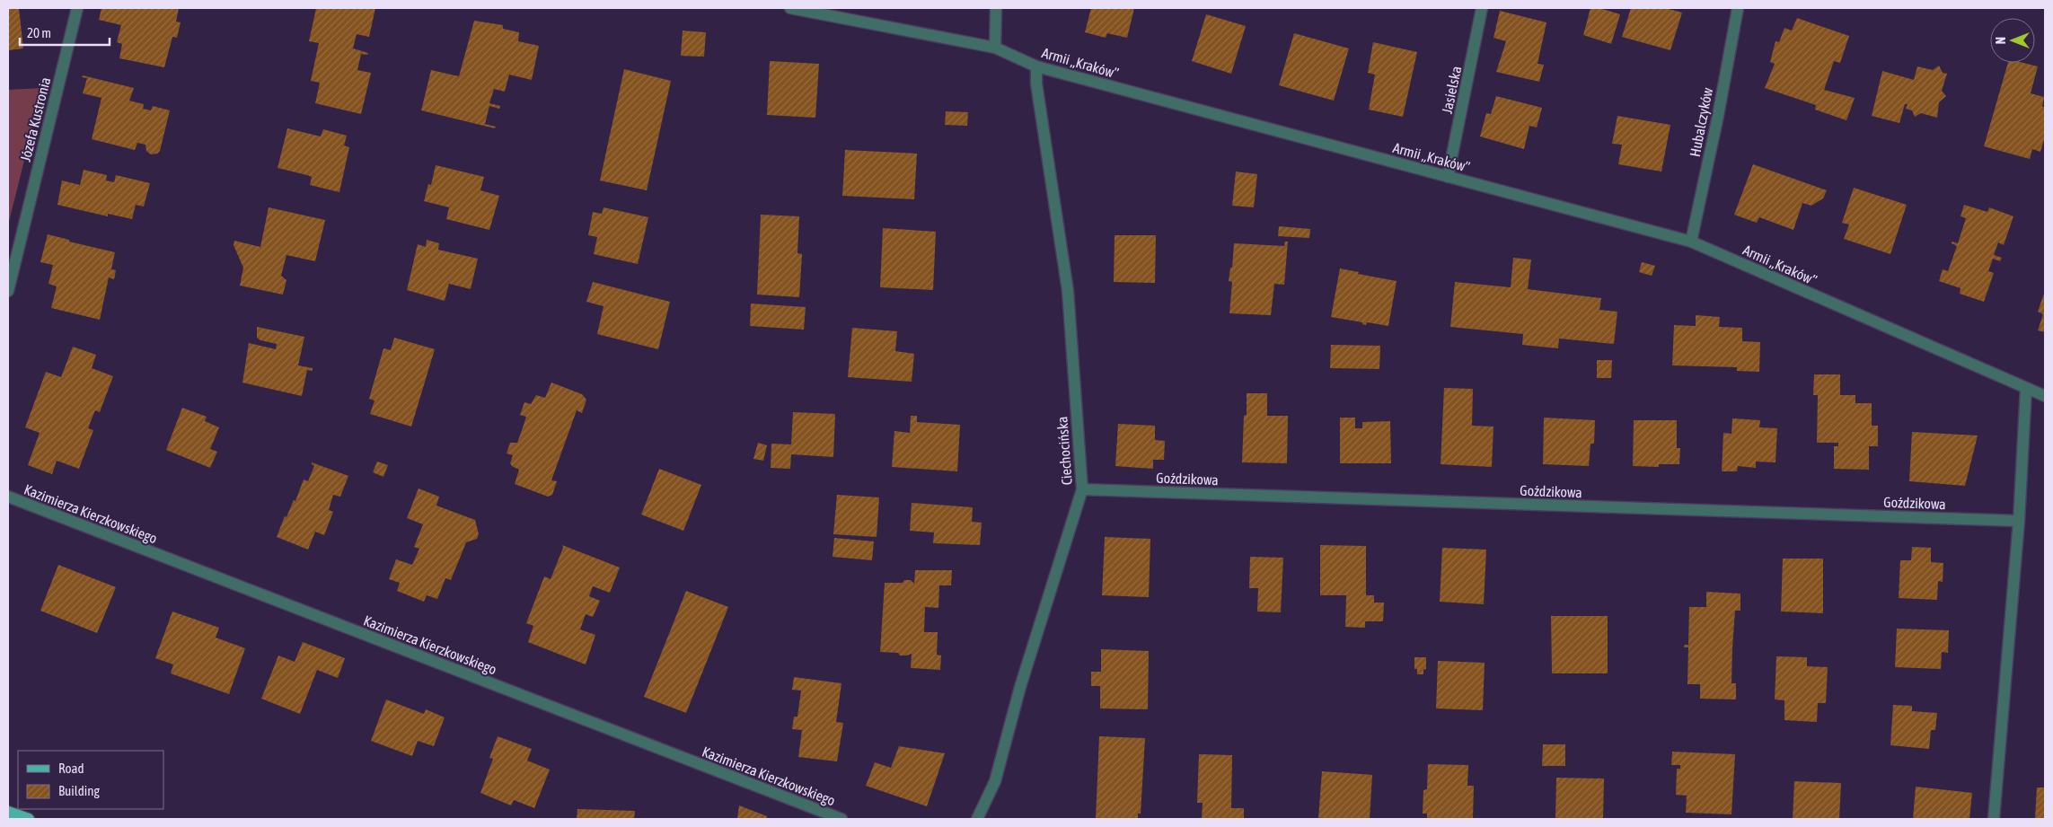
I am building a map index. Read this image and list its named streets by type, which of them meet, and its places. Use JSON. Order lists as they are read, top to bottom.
{
  "streets": {
    "street": [
      "Armii „Kraków”",
      "Jasielska",
      "Józefa Kustronia",
      "Hubalczyków",
      "Ciechocińska",
      "Goździkowa",
      "Kazimierza Kierzkowskiego"
    ]
  },
  "crossings": [
    ["Armii „Kraków”", "Jasielska"],
    ["Armii „Kraków”", "Hubalczyków"],
    ["Armii „Kraków”", "Ciechocińska"],
    ["Ciechocińska", "Goździkowa"]
  ],
  "legend": ["Road", "Building"],
  "scale_bar": "20 m",
  "north": "left"
}
